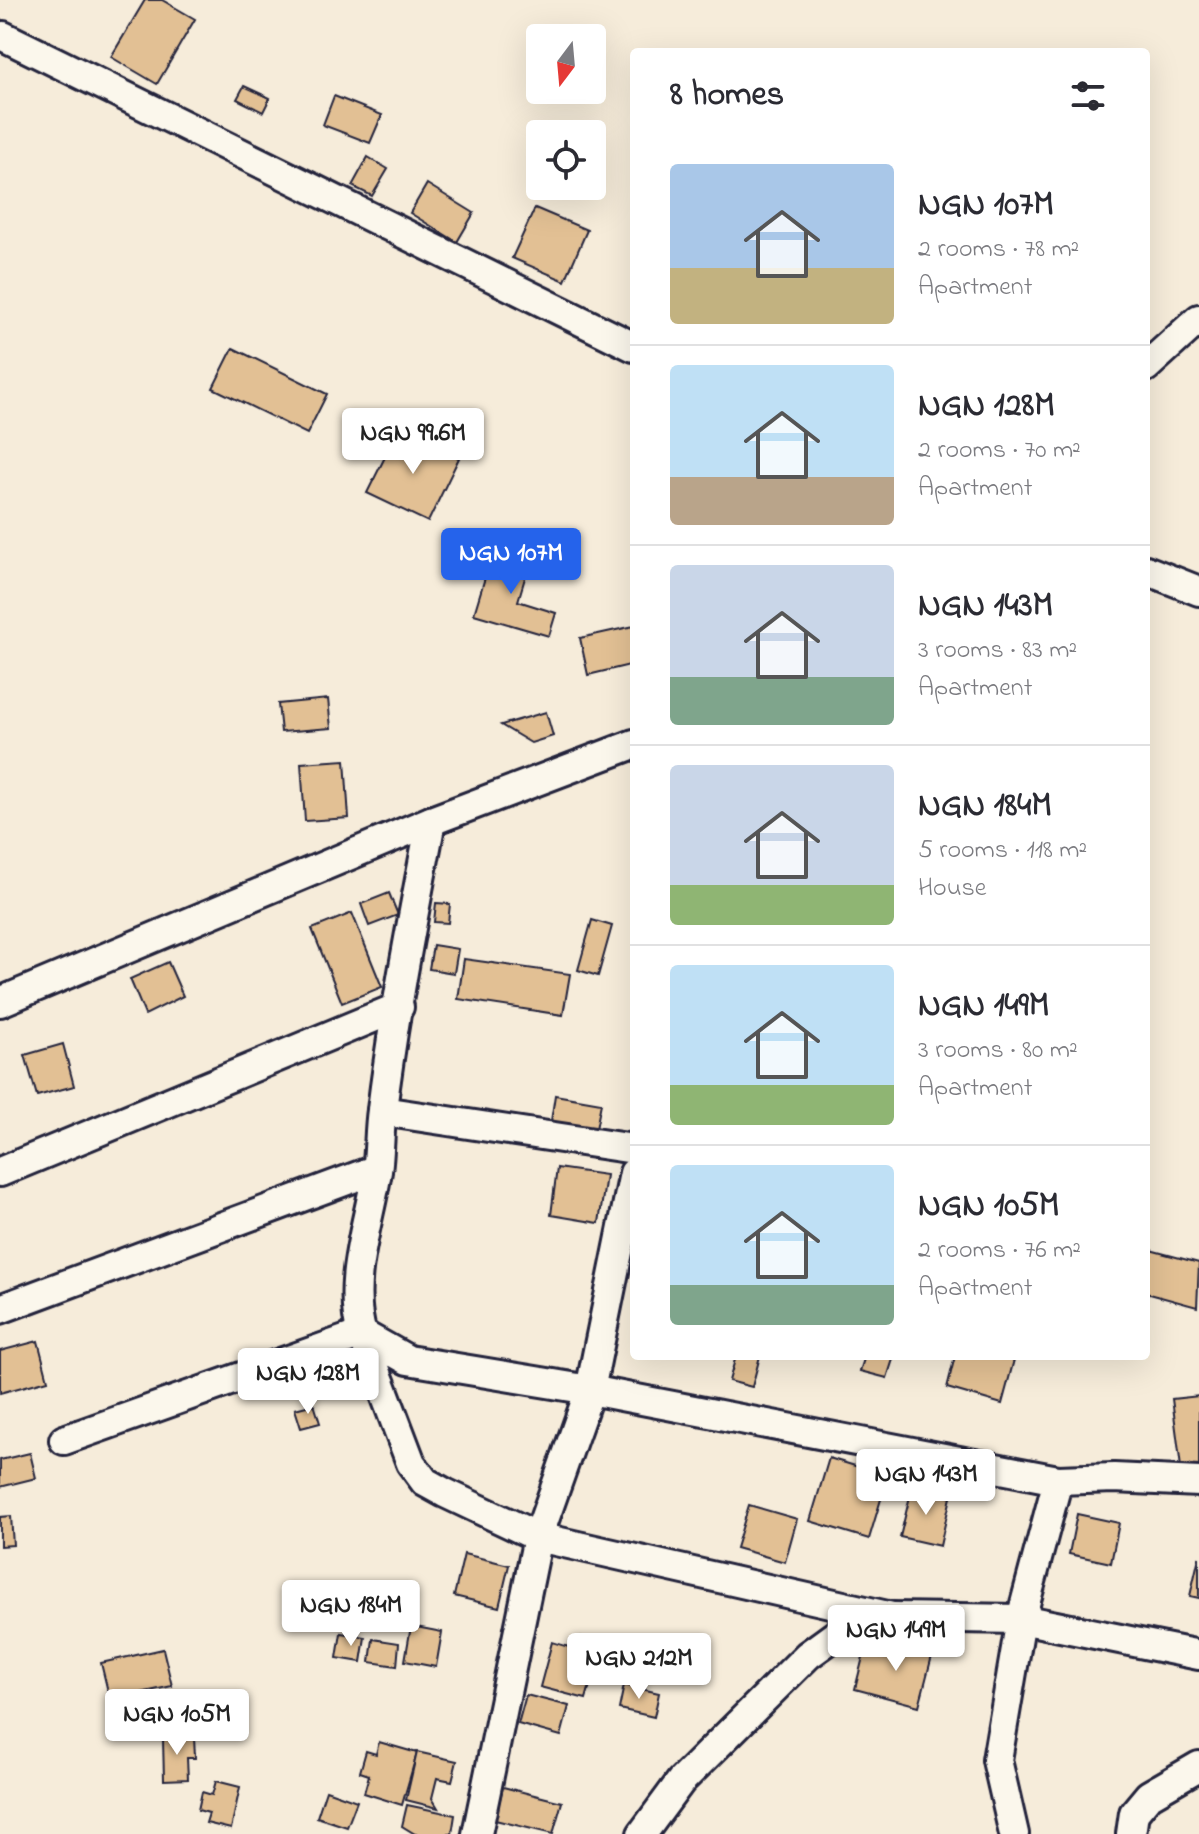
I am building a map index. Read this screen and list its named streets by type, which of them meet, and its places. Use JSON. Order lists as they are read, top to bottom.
{
  "north": "bottom",
  "page": {
    "heading": "8 homes",
    "list": [
      {
        "name": "NGN 107M",
        "note": "2 rooms · 78 m² · Apartment"
      },
      {
        "name": "NGN 128M",
        "note": "2 rooms · 70 m² · Apartment"
      },
      {
        "name": "NGN 143M",
        "note": "3 rooms · 83 m² · Apartment"
      },
      {
        "name": "NGN 184M",
        "note": "5 rooms · 118 m² · House"
      },
      {
        "name": "NGN 149M",
        "note": "3 rooms · 80 m² · Apartment"
      },
      {
        "name": "NGN 105M",
        "note": "2 rooms · 76 m² · Apartment"
      }
    ],
    "price": [
      "NGN 99.6M",
      "NGN 107M",
      "NGN 128M",
      "NGN 143M",
      "NGN 184M",
      "NGN 149M",
      "NGN 212M",
      "NGN 105M"
    ]
  }
}
